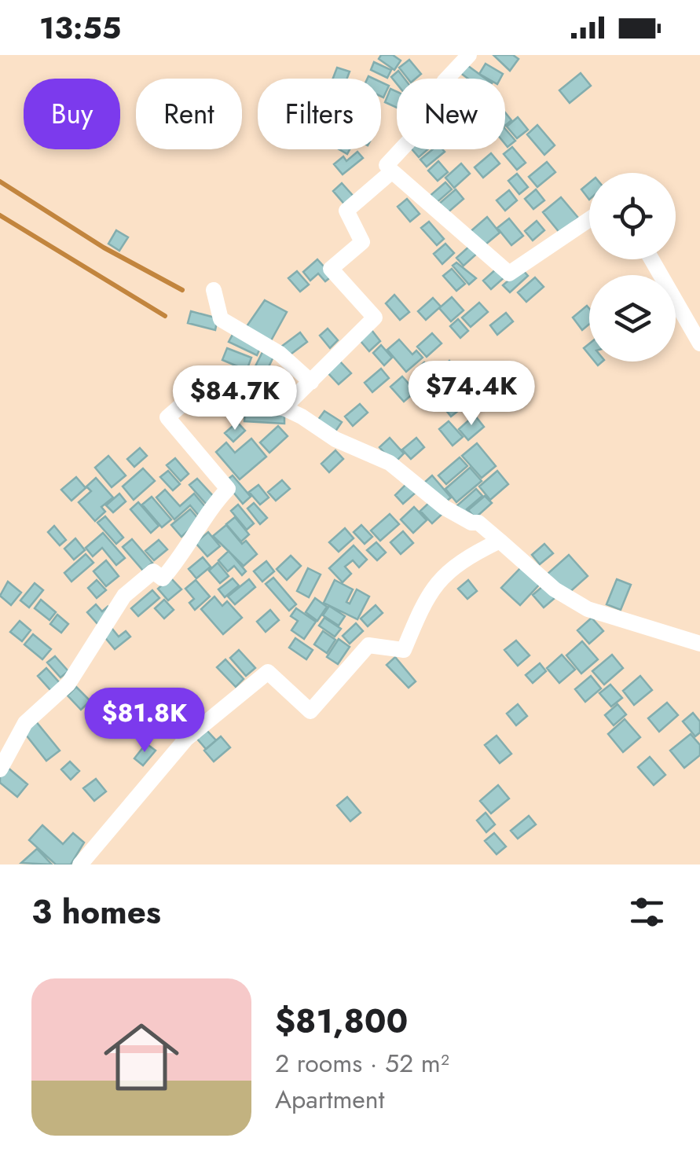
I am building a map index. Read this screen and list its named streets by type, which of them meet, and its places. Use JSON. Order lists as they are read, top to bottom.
{
  "page": {
    "status": "13:55",
    "chip": [
      "Buy",
      "Rent",
      "Filters",
      "New"
    ],
    "price": ["$74.4K", "$84.7K", "$81.8K"],
    "heading": "3 homes",
    "list": [
      {
        "name": "$81,800",
        "note": "2 rooms · 52 m² · Apartment"
      }
    ]
  }
}
